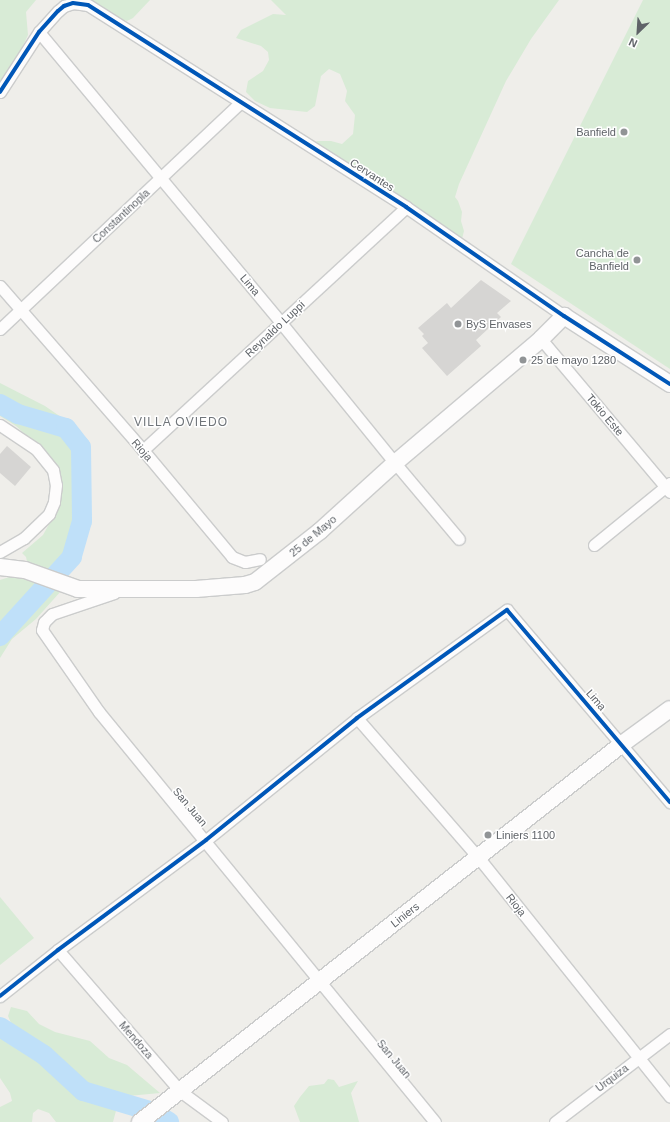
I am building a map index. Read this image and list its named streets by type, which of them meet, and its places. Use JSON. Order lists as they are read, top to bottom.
{
  "streets": {
    "street": [
      "Cervantes",
      "Constantinopla",
      "Lima",
      "Reynaldo Luppi",
      "Tokio Este",
      "Rioja",
      "25 de Mayo",
      "San Juan",
      "Liniers",
      "Mendoza",
      "Urquiza"
    ]
  },
  "crossings": [
    ["Cervantes", "Constantinopla"],
    ["Cervantes", "Lima"],
    ["Cervantes", "Reynaldo Luppi"],
    ["Cervantes", "25 de Mayo"],
    ["Constantinopla", "Lima"],
    ["Constantinopla", "Rioja"],
    ["Lima", "Reynaldo Luppi"],
    ["Lima", "Rioja"],
    ["Lima", "25 de Mayo"],
    ["Lima", "Liniers"],
    ["Reynaldo Luppi", "Rioja"],
    ["Tokio Este", "25 de Mayo"],
    ["Rioja", "Liniers"],
    ["Rioja", "Urquiza"],
    ["25 de Mayo", "San Juan"],
    ["San Juan", "Liniers"],
    ["Liniers", "Mendoza"]
  ],
  "districts": ["VILLA OVIEDO"],
  "places": [
    "Banfield",
    "Cancha de Banfield",
    "ByS Envases",
    "25 de mayo 1280",
    "Liniers 1100"
  ],
  "north": "bottom left"
}
